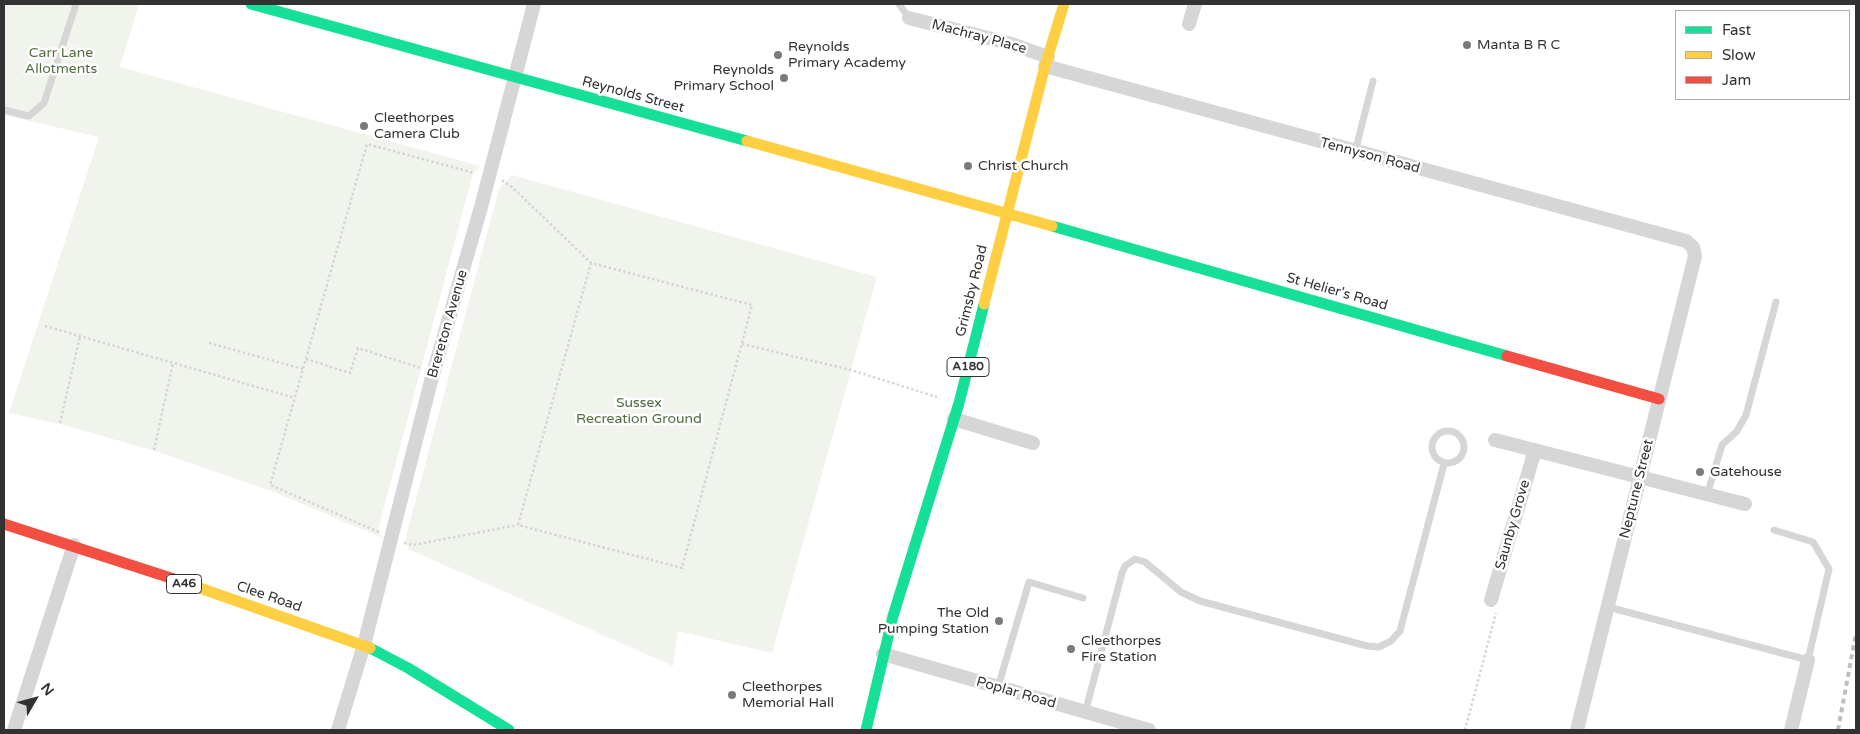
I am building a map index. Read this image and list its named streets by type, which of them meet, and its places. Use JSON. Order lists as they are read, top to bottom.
{
  "streets": {
    "street": [
      "Machray Place",
      "Reynolds Street",
      "Tennyson Road",
      "Grimsby Road",
      "St Helier's Road",
      "Brereton Avenue",
      "A180",
      "Neptune Street",
      "Saunby Grove",
      "A46",
      "Clee Road",
      "Poplar Road"
    ]
  },
  "crossings": [
    ["Machray Place", "Tennyson Road"],
    ["Machray Place", "Grimsby Road"],
    ["Reynolds Street", "Grimsby Road"],
    ["Reynolds Street", "St Helier's Road"],
    ["Reynolds Street", "Brereton Avenue"],
    ["Tennyson Road", "Grimsby Road"],
    ["Tennyson Road", "Neptune Street"],
    ["Grimsby Road", "St Helier's Road"],
    ["Grimsby Road", "Poplar Road"],
    ["St Helier's Road", "Neptune Street"],
    ["Brereton Avenue", "Clee Road"]
  ],
  "parks": ["Carr Lane Allotments", "Sussex Recreation Ground"],
  "places": [
    "Manta B R C",
    "Reynolds Primary Academy",
    "Reynolds Primary School",
    "Cleethorpes Camera Club",
    "Christ Church",
    "Gatehouse",
    "The Old Pumping Station",
    "Cleethorpes Fire Station",
    "Cleethorpes Memorial Hall"
  ],
  "legend": ["Fast", "Slow", "Jam"],
  "north": "top right"
}
